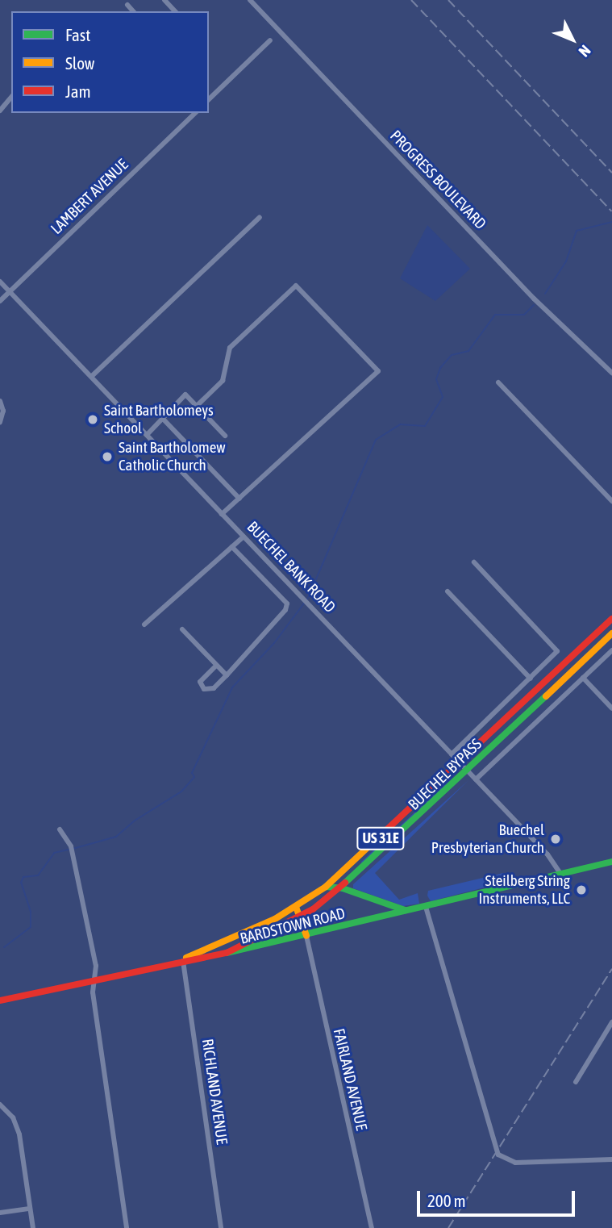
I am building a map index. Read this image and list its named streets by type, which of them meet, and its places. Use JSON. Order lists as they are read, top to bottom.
{
  "streets": {
    "main road": ["BUECHEL BYPASS", "US 31E", "BARDSTOWN ROAD"],
    "street": [
      "PROGRESS BOULEVARD",
      "LAMBERT AVENUE",
      "BUECHEL BANK ROAD",
      "FAIRLAND AVENUE",
      "RICHLAND AVENUE"
    ]
  },
  "crossings": [
    ["LAMBERT AVENUE", "BUECHEL BANK ROAD"],
    ["BUECHEL BANK ROAD", "BUECHEL BYPASS"],
    ["BUECHEL BANK ROAD", "BARDSTOWN ROAD"],
    ["BUECHEL BYPASS", "BARDSTOWN ROAD"],
    ["BARDSTOWN ROAD", "FAIRLAND AVENUE"],
    ["BARDSTOWN ROAD", "RICHLAND AVENUE"]
  ],
  "places": [
    "Saint Bartholomeys School",
    "Saint Bartholomew Catholic Church",
    "Buechel Presbyterian Church",
    "Steilberg String Instruments, LLC"
  ],
  "legend": ["Fast", "Slow", "Jam"],
  "scale_bar": "200 m",
  "north": "bottom right"
}
